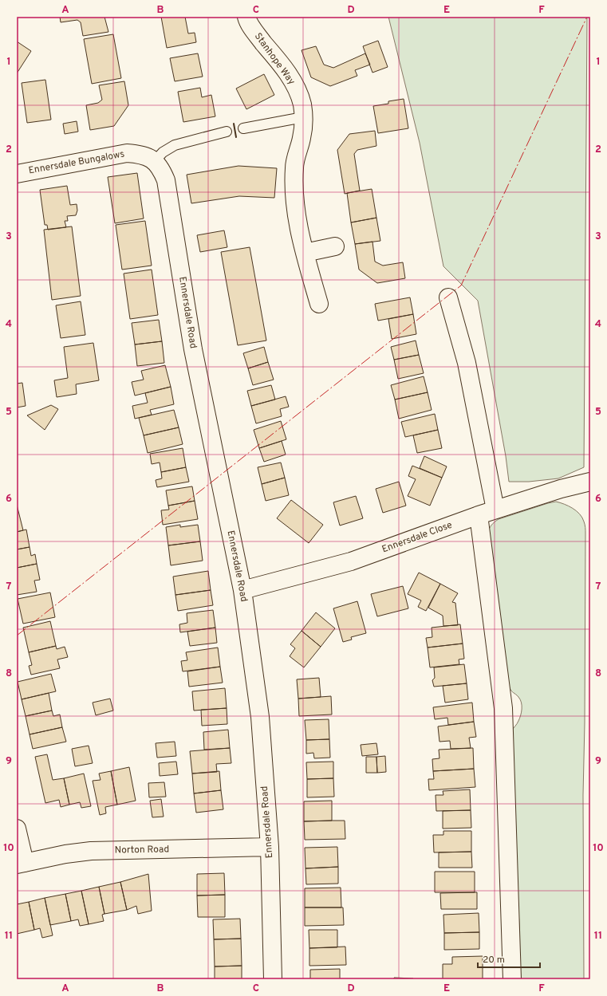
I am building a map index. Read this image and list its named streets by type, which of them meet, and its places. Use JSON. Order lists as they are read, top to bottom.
{
  "streets": {
    "street": [
      "Stanhope Way",
      "Ennersdale Bungalows",
      "Ennersdale Road",
      "Ennersdale Close",
      "Norton Road"
    ]
  },
  "crossings": [
    ["Ennersdale Bungalows", "Ennersdale Road"],
    ["Ennersdale Road", "Ennersdale Close"],
    ["Ennersdale Road", "Norton Road"]
  ],
  "scale_bar": "20 m",
  "grid": {
    "columns": [
      "A",
      "B",
      "C",
      "D",
      "E",
      "F"
    ],
    "rows": [
      "1",
      "2",
      "3",
      "4",
      "5",
      "6",
      "7",
      "8",
      "9",
      "10",
      "11"
    ]
  }
}
